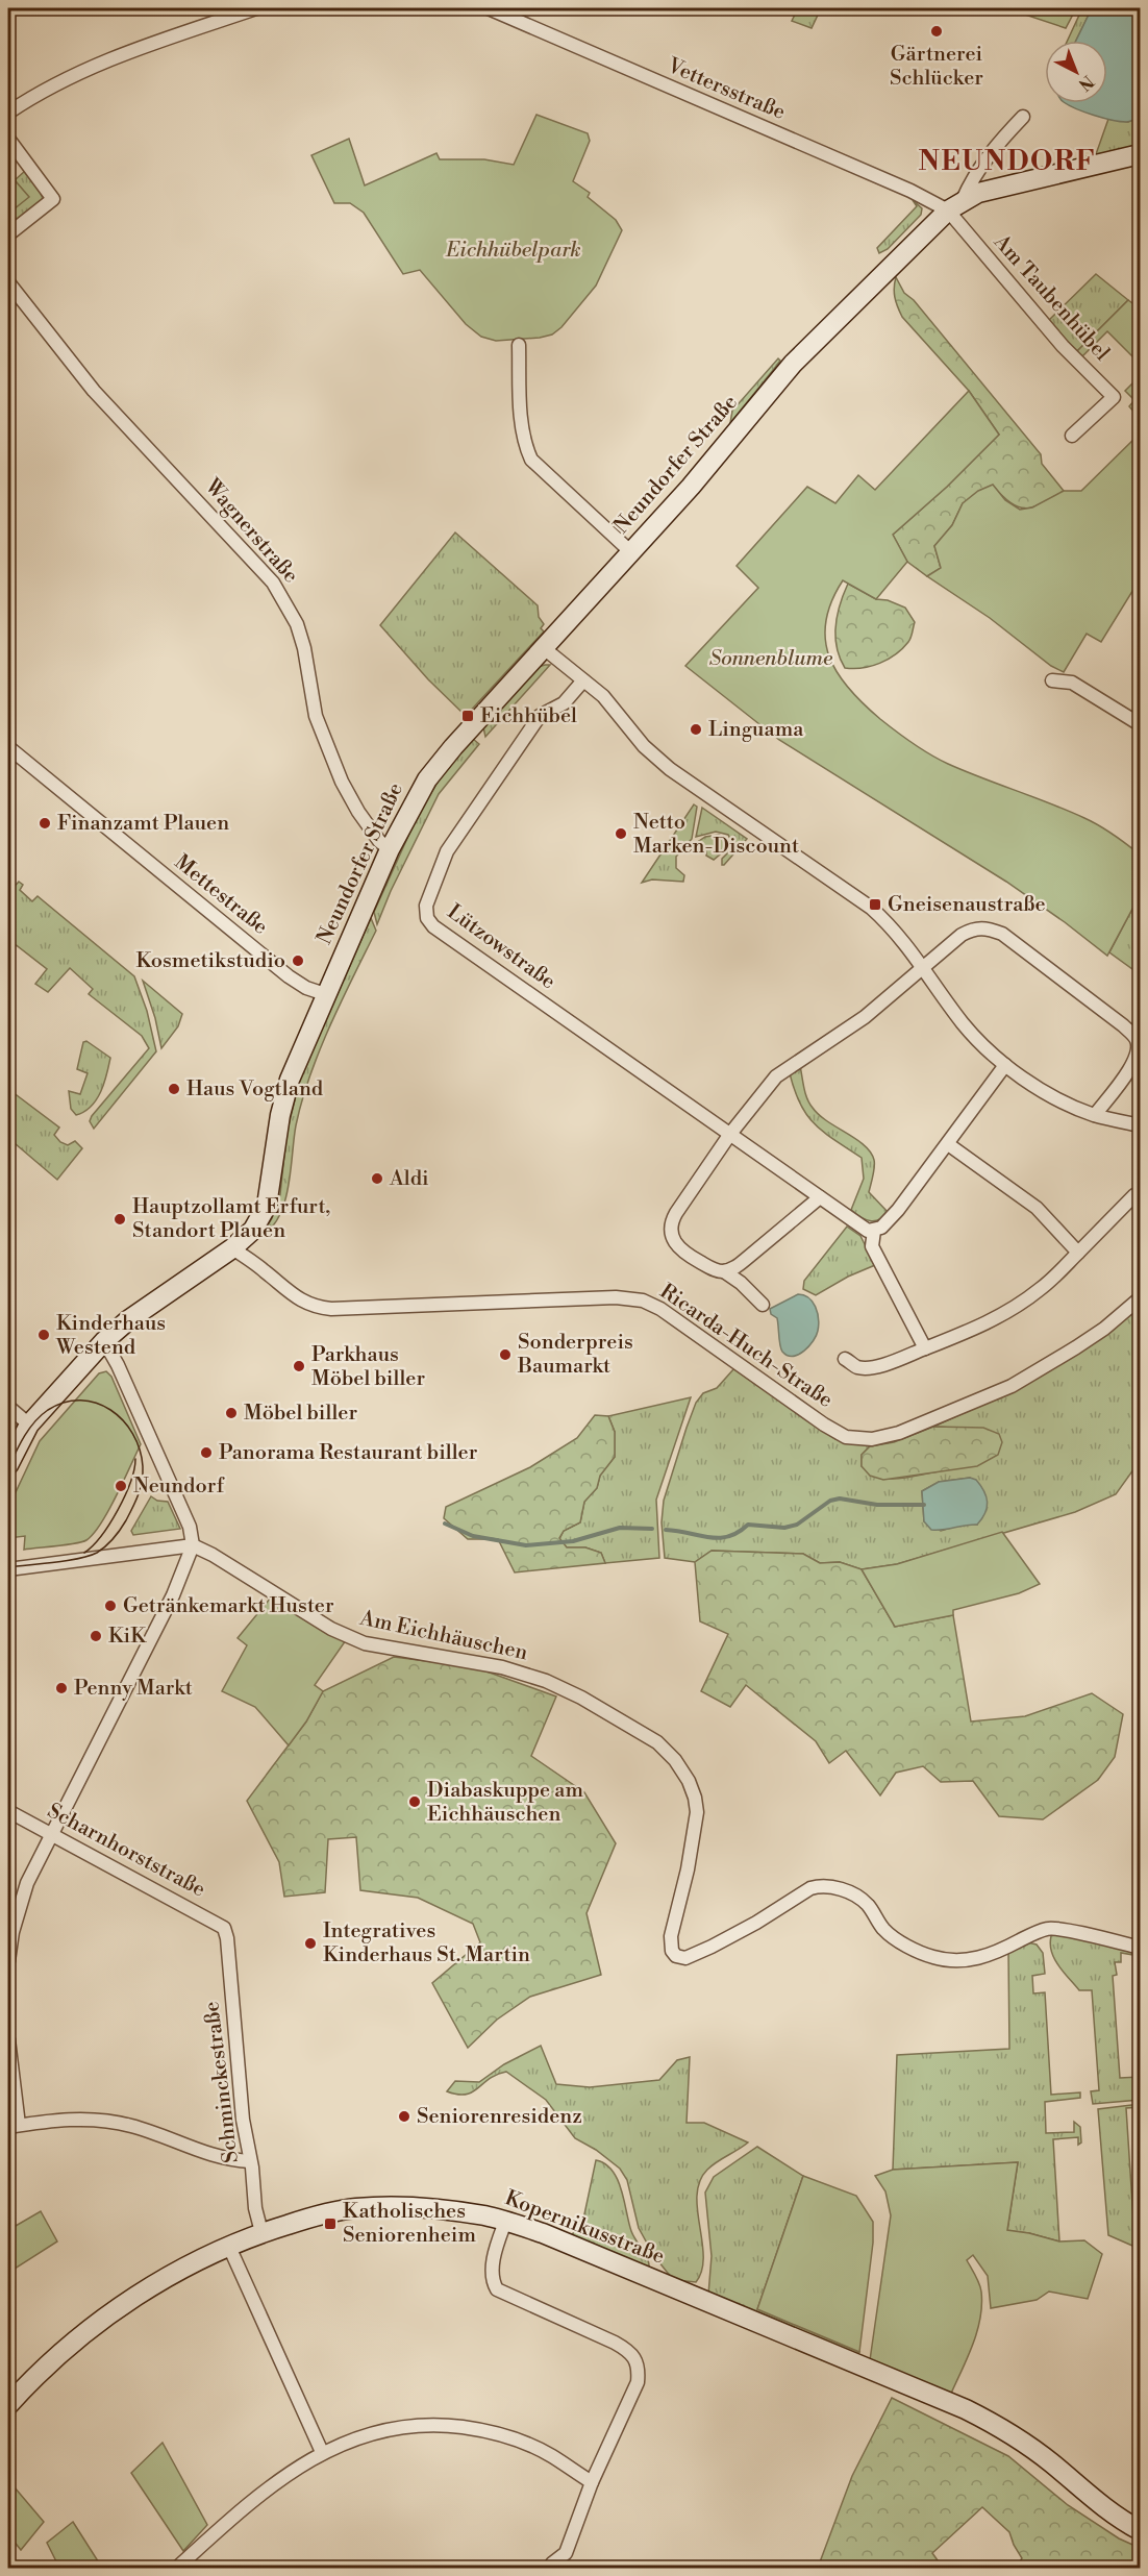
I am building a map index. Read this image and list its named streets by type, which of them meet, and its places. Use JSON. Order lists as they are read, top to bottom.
{
  "streets": {
    "street": [
      "Vettersstraße",
      "Am Taubenhübel",
      "Neundorfer Straße",
      "Wagnerstraße",
      "Mettestraße",
      "Lützowstraße",
      "Ricarda-Huch-Straße",
      "Am Eichhäuschen",
      "Scharnhorststraße",
      "Schminckestraße",
      "Kopernikusstraße"
    ]
  },
  "crossings": [
    ["Vettersstraße", "Am Taubenhübel"],
    ["Vettersstraße", "Neundorfer Straße"],
    ["Am Taubenhübel", "Neundorfer Straße"],
    ["Neundorfer Straße", "Wagnerstraße"],
    ["Neundorfer Straße", "Mettestraße"],
    ["Neundorfer Straße", "Ricarda-Huch-Straße"],
    ["Scharnhorststraße", "Schminckestraße"],
    ["Schminckestraße", "Kopernikusstraße"]
  ],
  "districts": ["NEUNDORF"],
  "parks": ["Eichhübelpark", "Sonnenblume"],
  "places": {
    "other": [
      "Gärtnerei Schlücker",
      "Linguama",
      "Finanzamt Plauen",
      "Netto Marken-Discount",
      "Kosmetikstudio",
      "Haus Vogtland",
      "Aldi",
      "Hauptzollamt Erfurt, Standort Plauen",
      "Kinderhaus Westend",
      "Sonderpreis Baumarkt",
      "Parkhaus Möbel biller",
      "Möbel biller",
      "Panorama Restaurant biller",
      "Neundorf",
      "Getränkemarkt Huster",
      "KiK",
      "Penny Markt",
      "Diabaskuppe am Eichhäuschen",
      "Integratives Kinderhaus St. Martin",
      "Seniorenresidenz"
    ],
    "transit": ["Eichhübel", "Gneisenaustraße", "Katholisches Seniorenheim"]
  },
  "north": "bottom right"
}
